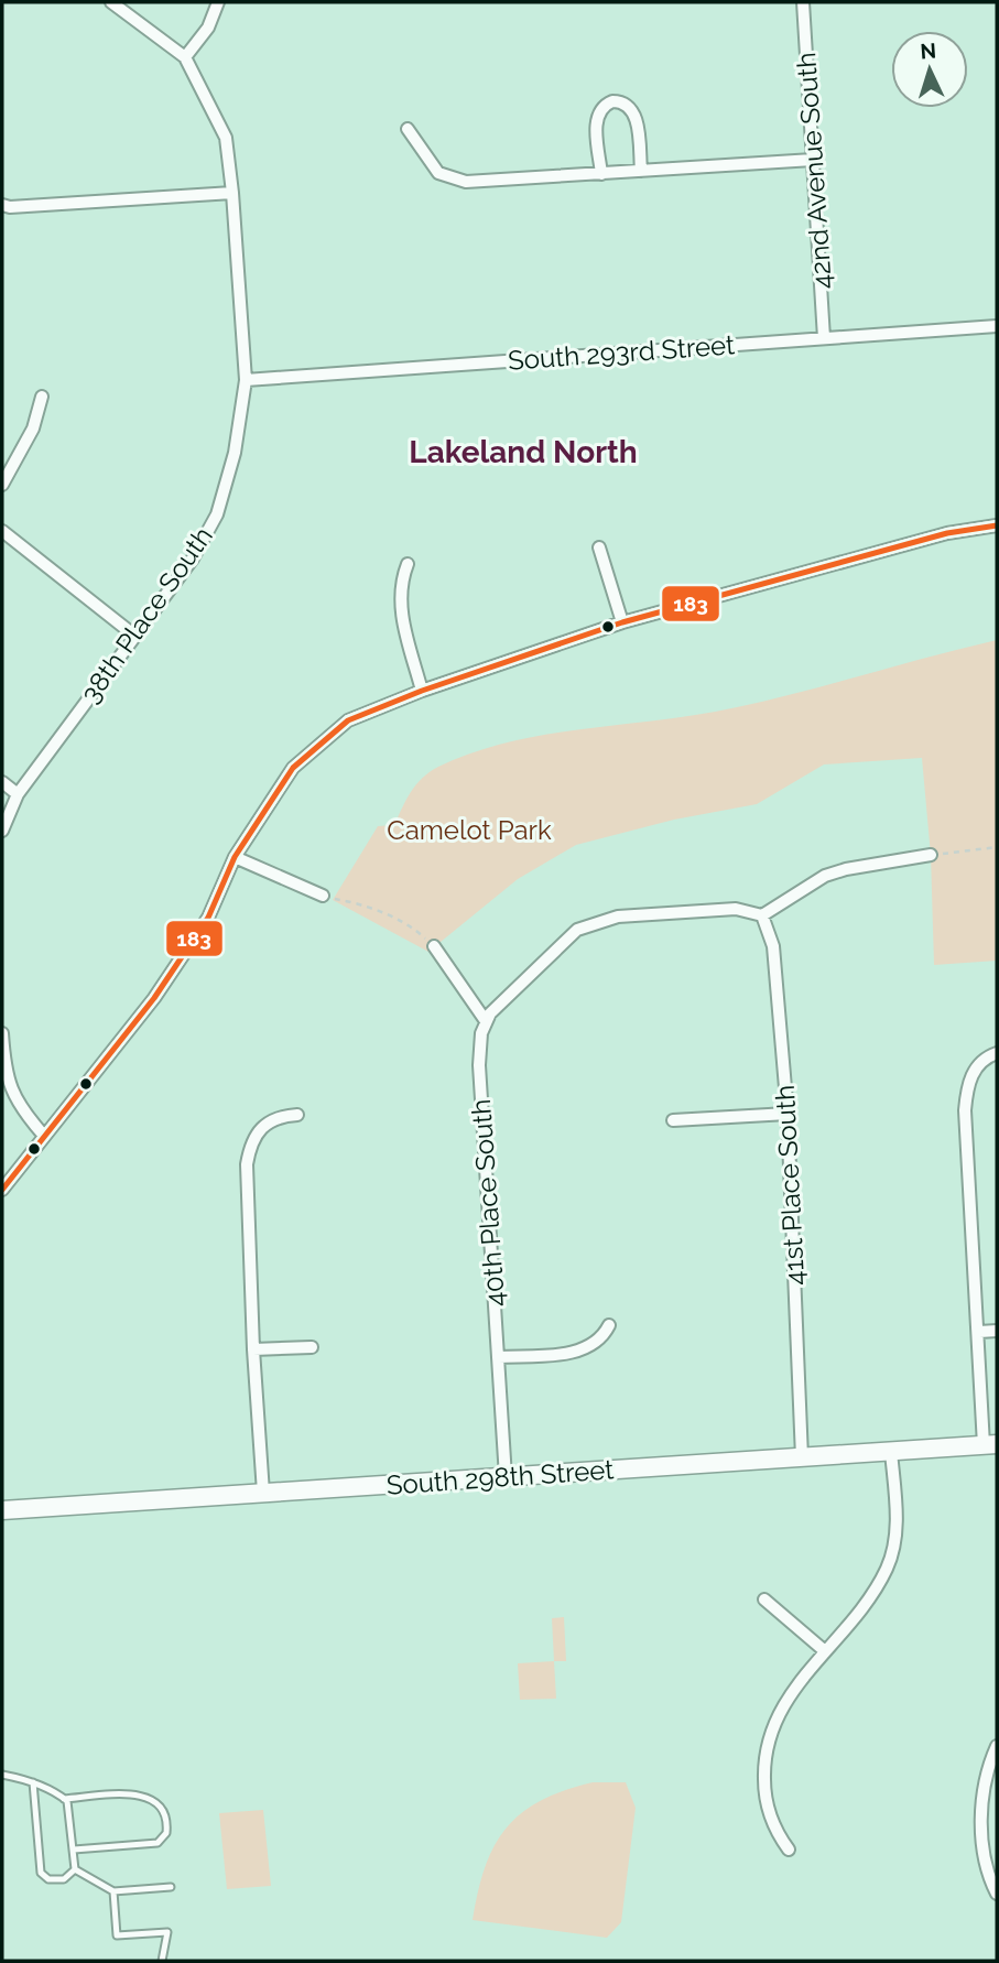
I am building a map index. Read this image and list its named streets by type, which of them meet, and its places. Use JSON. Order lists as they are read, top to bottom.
{
  "streets": {
    "street": [
      "42nd Avenue South",
      "South 293rd Street",
      "38th Place South",
      "41st Place South",
      "40th Place South",
      "South 298th Street"
    ]
  },
  "crossings": [
    ["42nd Avenue South", "South 293rd Street"],
    ["South 293rd Street", "38th Place South"],
    ["41st Place South", "South 298th Street"],
    ["40th Place South", "South 298th Street"]
  ],
  "districts": ["Lakeland North"],
  "parks": ["Camelot Park"],
  "lines": ["transit line 183"],
  "north": "top"
}
